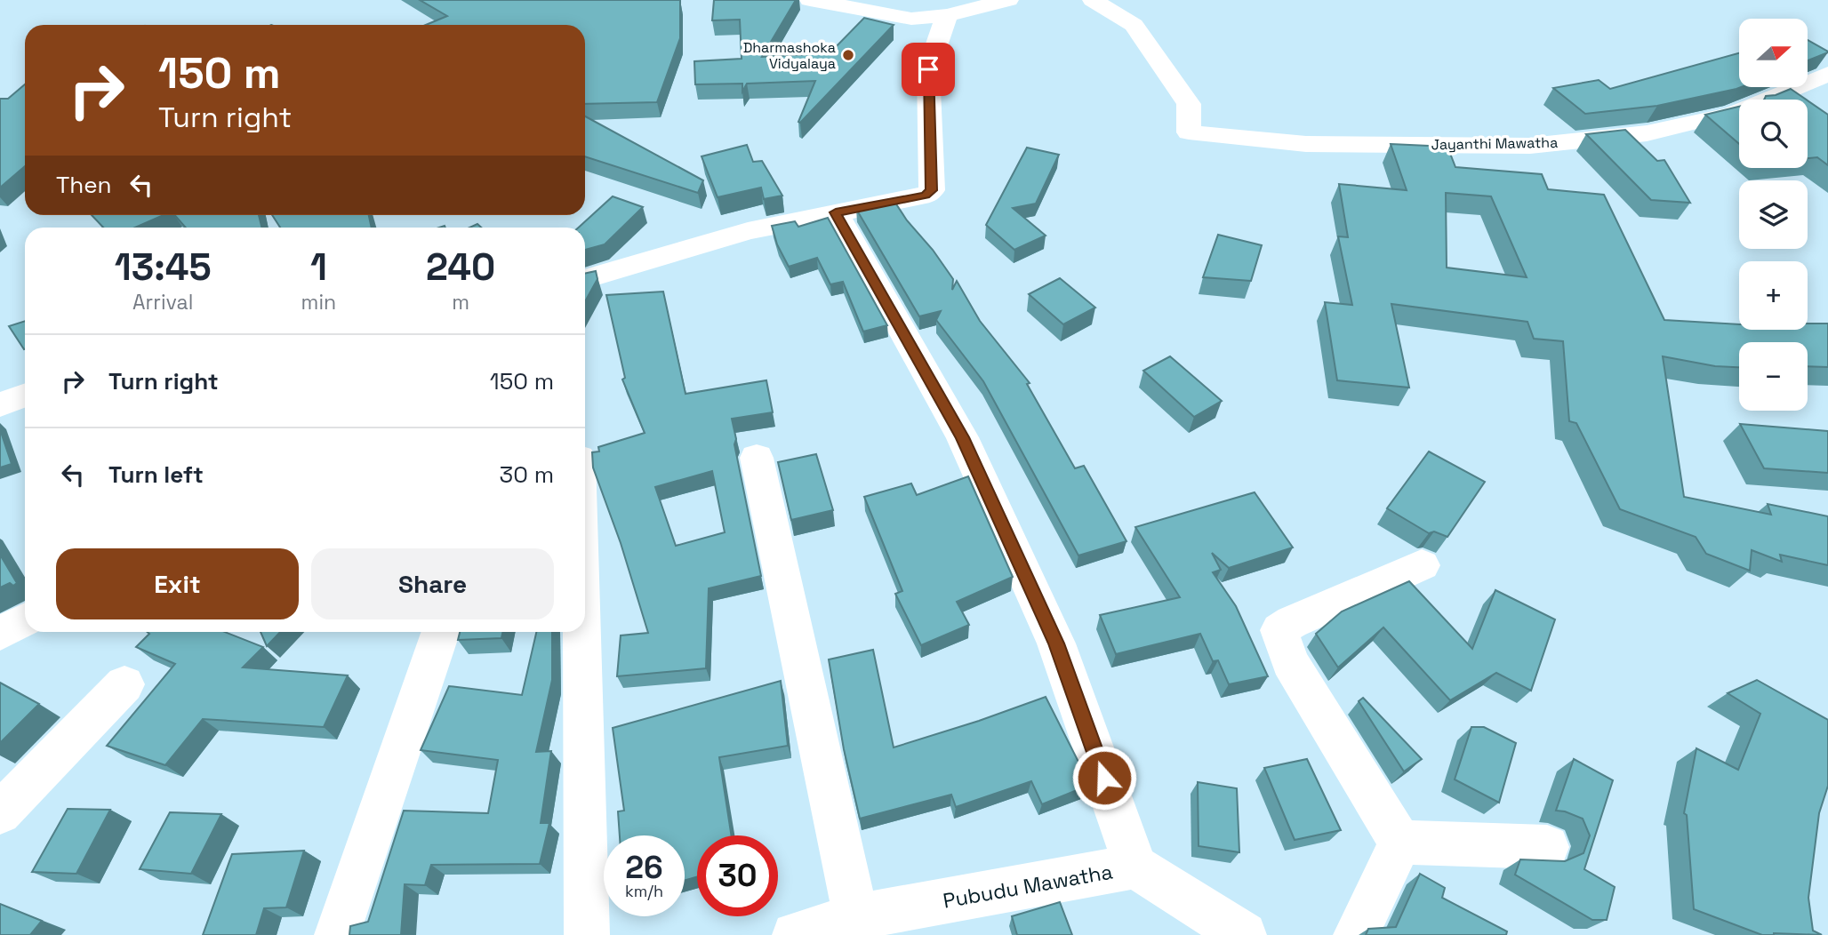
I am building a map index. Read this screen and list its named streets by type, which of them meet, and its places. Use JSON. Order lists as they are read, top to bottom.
{
  "streets": {
    "street": ["Jayanthi Mawatha", "Pubudu Mawatha"]
  },
  "places": ["Dharmashoka Vidyalaya"],
  "north": "right",
  "page": {
    "map_buttons": ["+", "−"],
    "turn": ["150 m", "Turn right"],
    "then": "Then",
    "eta": [
      "13:45",
      "Arrival",
      "1",
      "min",
      "240",
      "m"
    ],
    "list": [
      {
        "name": "Turn right",
        "value": "150 m"
      },
      {
        "name": "Turn left",
        "value": "30 m"
      }
    ],
    "buttons": ["Exit", "Share"],
    "speed": "26 km/h",
    "limit": "30"
  }
}
